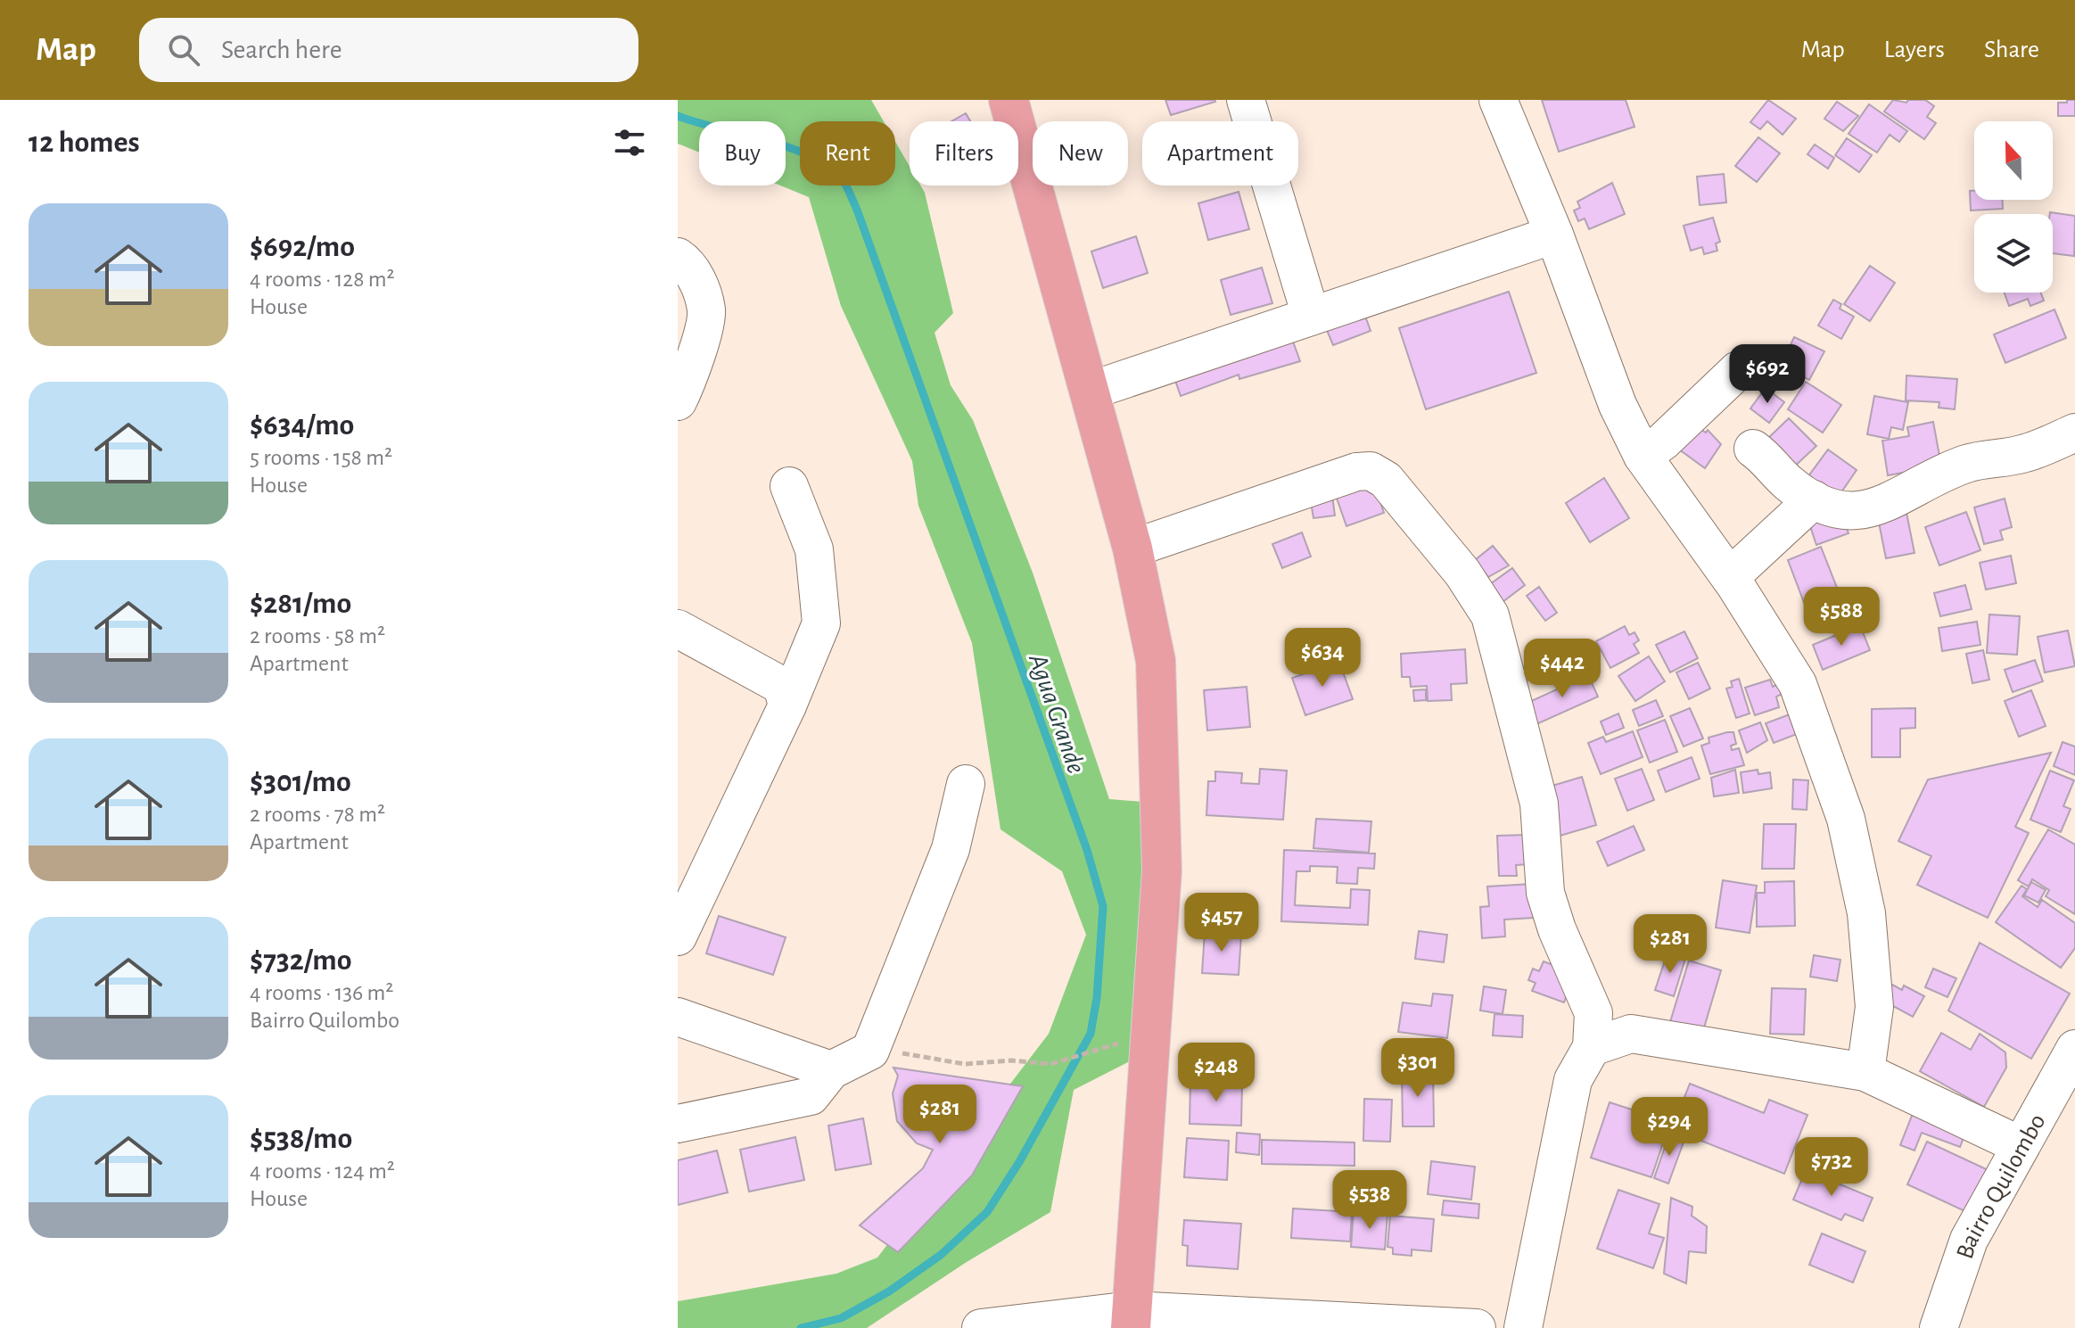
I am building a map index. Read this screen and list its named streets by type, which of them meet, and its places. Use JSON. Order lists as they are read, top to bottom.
{
  "streets": {
    "street": ["Bairro Quilombo"]
  },
  "water": ["Agua Grande"],
  "north": "top",
  "page": {
    "header": "Map",
    "search": "Search here",
    "nav": ["Map", "Layers", "Share"],
    "heading": "12 homes",
    "chip": [
      "Buy",
      "Rent",
      "Filters",
      "New",
      "Apartment"
    ],
    "list": [
      {
        "name": "$692/mo",
        "note": "4 rooms · 128 m² · House"
      },
      {
        "name": "$634/mo",
        "note": "5 rooms · 158 m² · House"
      },
      {
        "name": "$281/mo",
        "note": "2 rooms · 58 m² · Apartment"
      },
      {
        "name": "$301/mo",
        "note": "2 rooms · 78 m² · Apartment"
      },
      {
        "name": "$732/mo",
        "note": "4 rooms · 136 m² · Bairro Quilombo"
      },
      {
        "name": "$538/mo",
        "note": "4 rooms · 124 m² · House"
      }
    ],
    "price": [
      "$692",
      "$588",
      "$634",
      "$442",
      "$457",
      "$281",
      "$301",
      "$248",
      "$281",
      "$294",
      "$732",
      "$538"
    ]
  }
}
